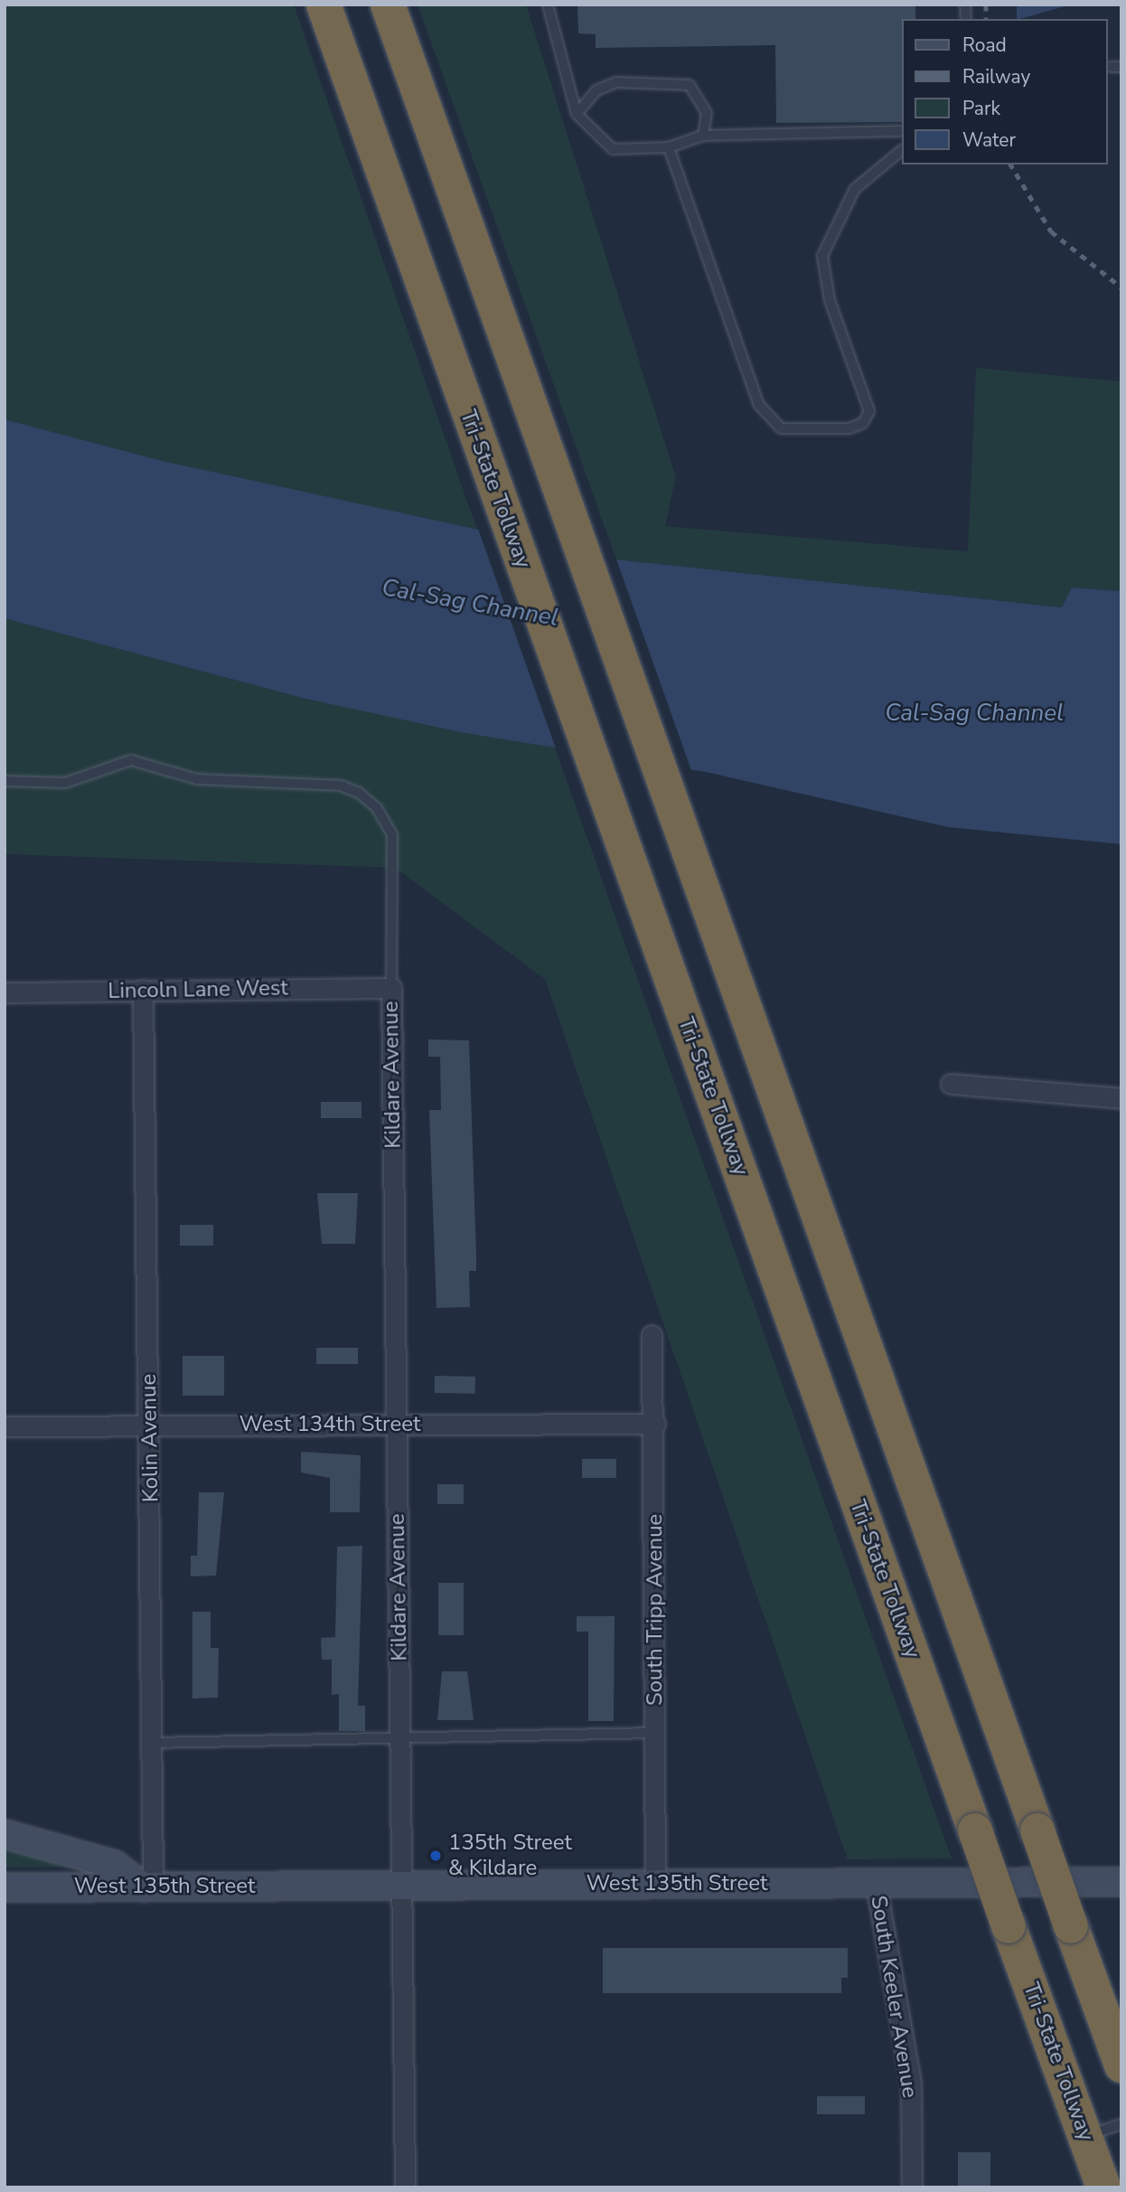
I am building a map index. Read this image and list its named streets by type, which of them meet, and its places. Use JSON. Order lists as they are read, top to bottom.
{
  "streets": {
    "highway": ["Tri-State Tollway"],
    "street": [
      "Lincoln Lane West",
      "Kildare Avenue",
      "West 134th Street",
      "Kolin Avenue",
      "South Tripp Avenue",
      "West 135th Street",
      "South Keeler Avenue"
    ]
  },
  "crossings": [
    ["Lincoln Lane West", "Kildare Avenue"],
    ["Lincoln Lane West", "Kolin Avenue"],
    ["Kildare Avenue", "West 134th Street"],
    ["Kildare Avenue", "West 135th Street"],
    ["West 134th Street", "Kolin Avenue"],
    ["West 134th Street", "South Tripp Avenue"],
    ["Kolin Avenue", "West 135th Street"],
    ["South Tripp Avenue", "West 135th Street"],
    ["West 135th Street", "South Keeler Avenue"]
  ],
  "water": ["Cal-Sag Channel"],
  "places": ["135th Street & Kildare"],
  "legend": [
    "Road",
    "Railway",
    "Park",
    "Water"
  ]
}
